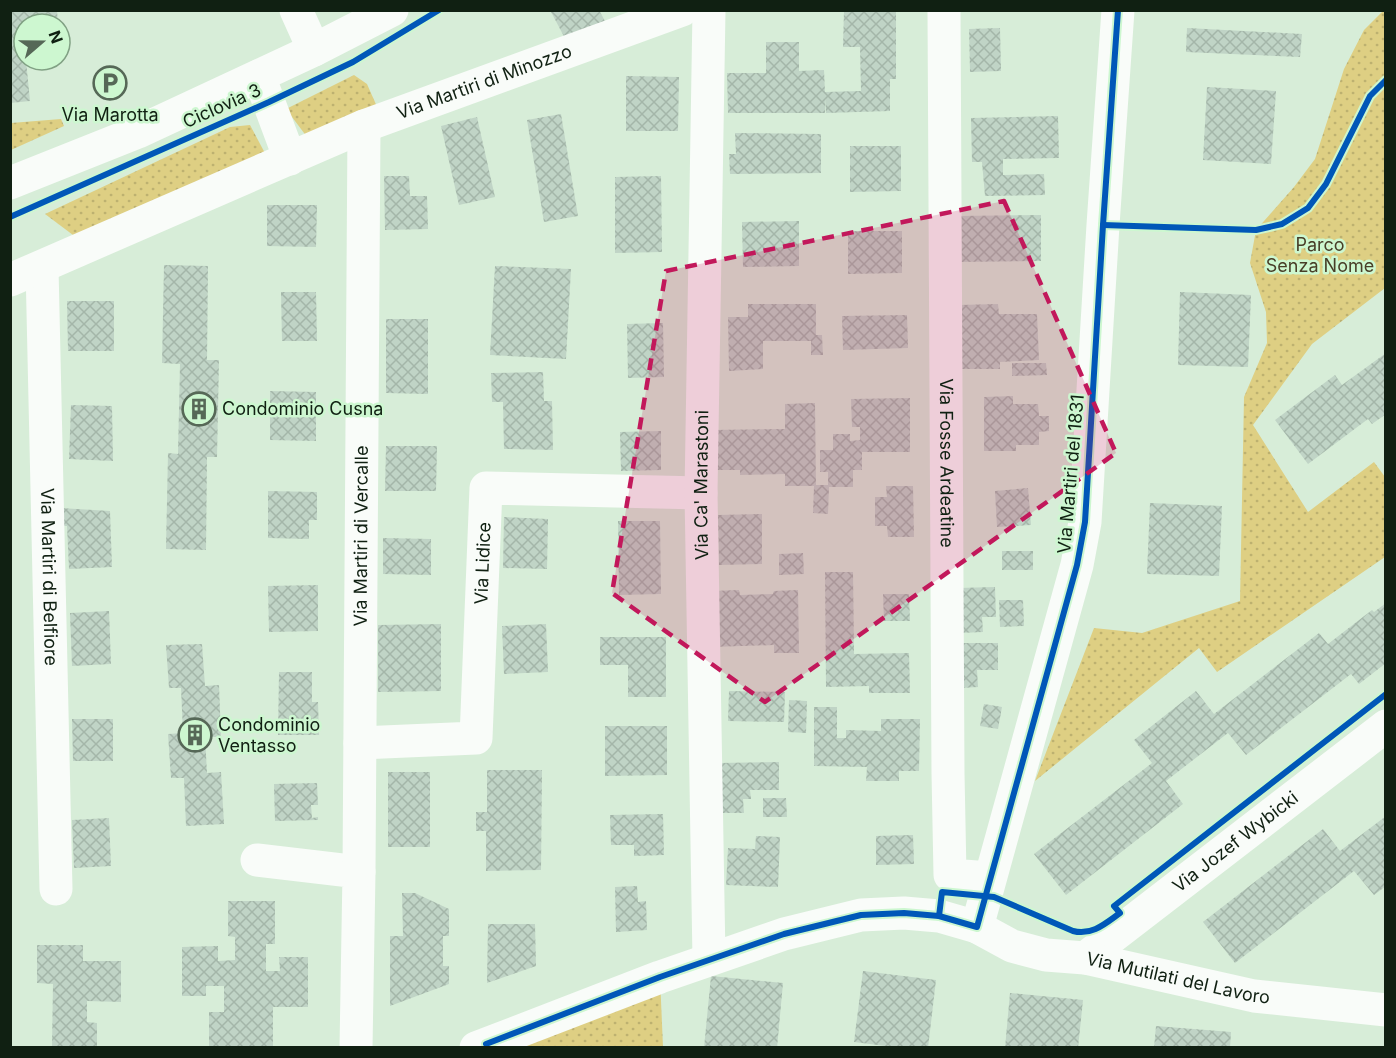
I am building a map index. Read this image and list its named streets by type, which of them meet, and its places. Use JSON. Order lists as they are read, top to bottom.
{
  "streets": {
    "street": [
      "Via Martiri di Minozzo",
      "Via Fosse Ardeatine",
      "Via Martiri del 1831",
      "Via Ca' Marastoni",
      "Via Martiri di Vercalle",
      "Via Lidice",
      "Via Martiri di Belfiore",
      "Via Jozef Wybicki",
      "Via Mutilati del Lavoro"
    ],
    "cycle path": ["Ciclovia 3"]
  },
  "crossings": [
    ["Via Martiri di Minozzo", "Via Martiri di Vercalle"],
    ["Via Martiri di Minozzo", "Via Martiri di Belfiore"],
    ["Via Fosse Ardeatine", "Via Martiri del 1831"],
    ["Via Martiri del 1831", "Via Mutilati del Lavoro"],
    ["Via Ca' Marastoni", "Via Lidice"],
    ["Via Ca' Marastoni", "Via Mutilati del Lavoro"],
    ["Via Martiri di Vercalle", "Via Lidice"],
    ["Via Jozef Wybicki", "Via Mutilati del Lavoro"]
  ],
  "parks": ["Parco Senza Nome"],
  "places": {
    "parking": ["Via Marotta"],
    "building": ["Condominio Cusna", "Condominio Ventasso"]
  },
  "north": "right"
}
